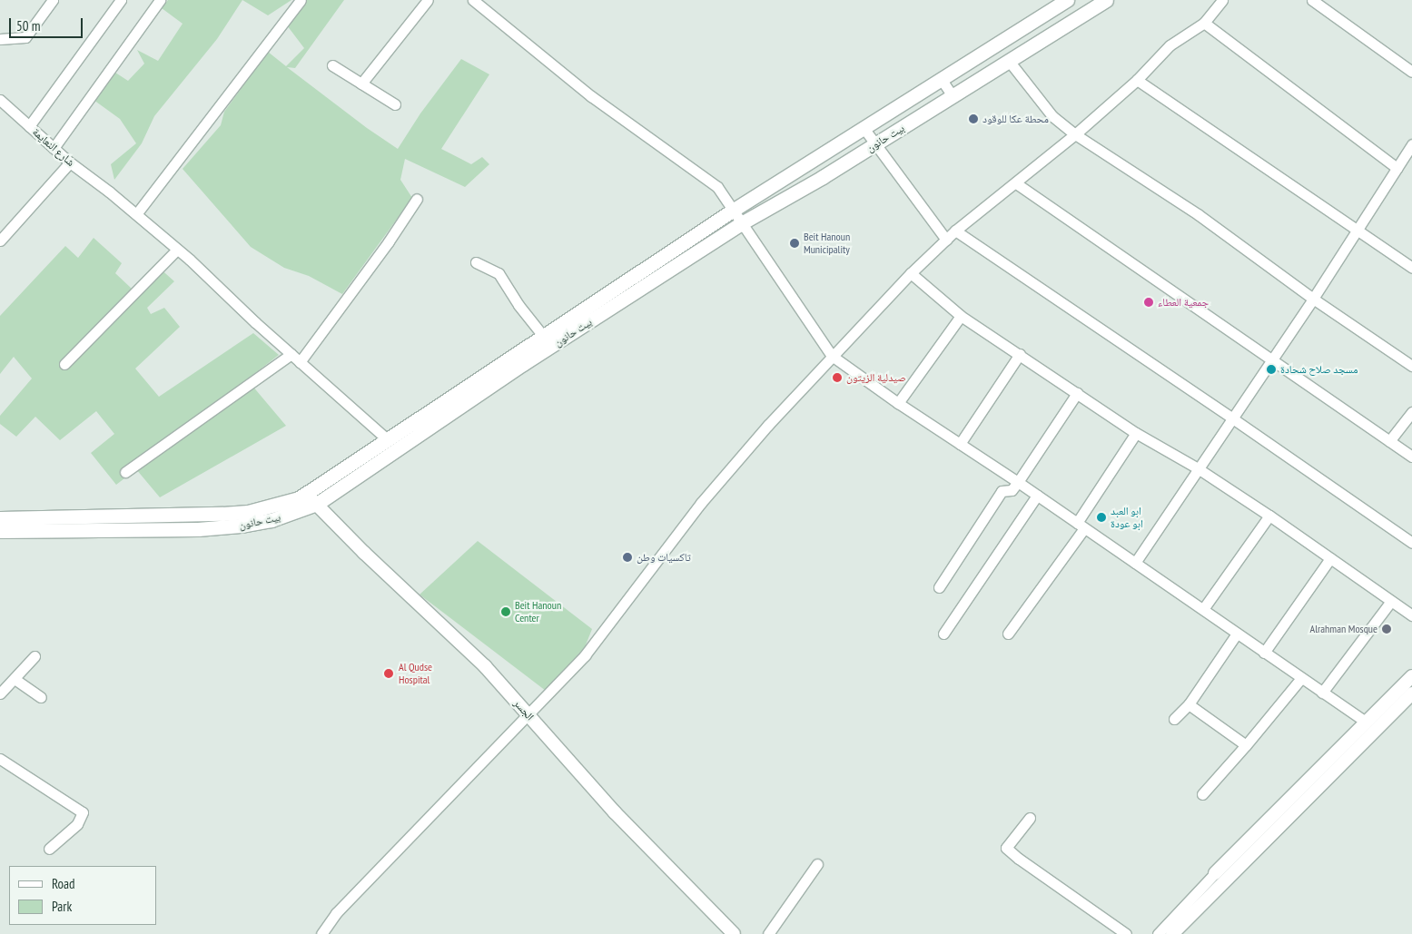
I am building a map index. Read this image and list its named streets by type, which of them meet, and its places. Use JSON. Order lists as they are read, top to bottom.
{
  "streets": {
    "main road": ["بيت حانون"],
    "street": ["شارع النعايمة", "الجسر"]
  },
  "crossings": [
    ["بيت حانون", "شارع النعايمة"],
    ["بيت حانون", "الجسر"]
  ],
  "places": [
    "محطة عكا للوقود",
    "Beit Hanoun Municipality",
    "جمعية العطاء",
    "مسجد صلاح شحادة",
    "صيدلية الزيتون",
    "ابو العبد ابو عودة",
    "تاكسيات وطن",
    "Beit Hanoun Center",
    "Alrahman Mosque",
    "Al Qudse Hospital"
  ],
  "legend": ["Road", "Park"],
  "scale_bar": "50 m"
}
